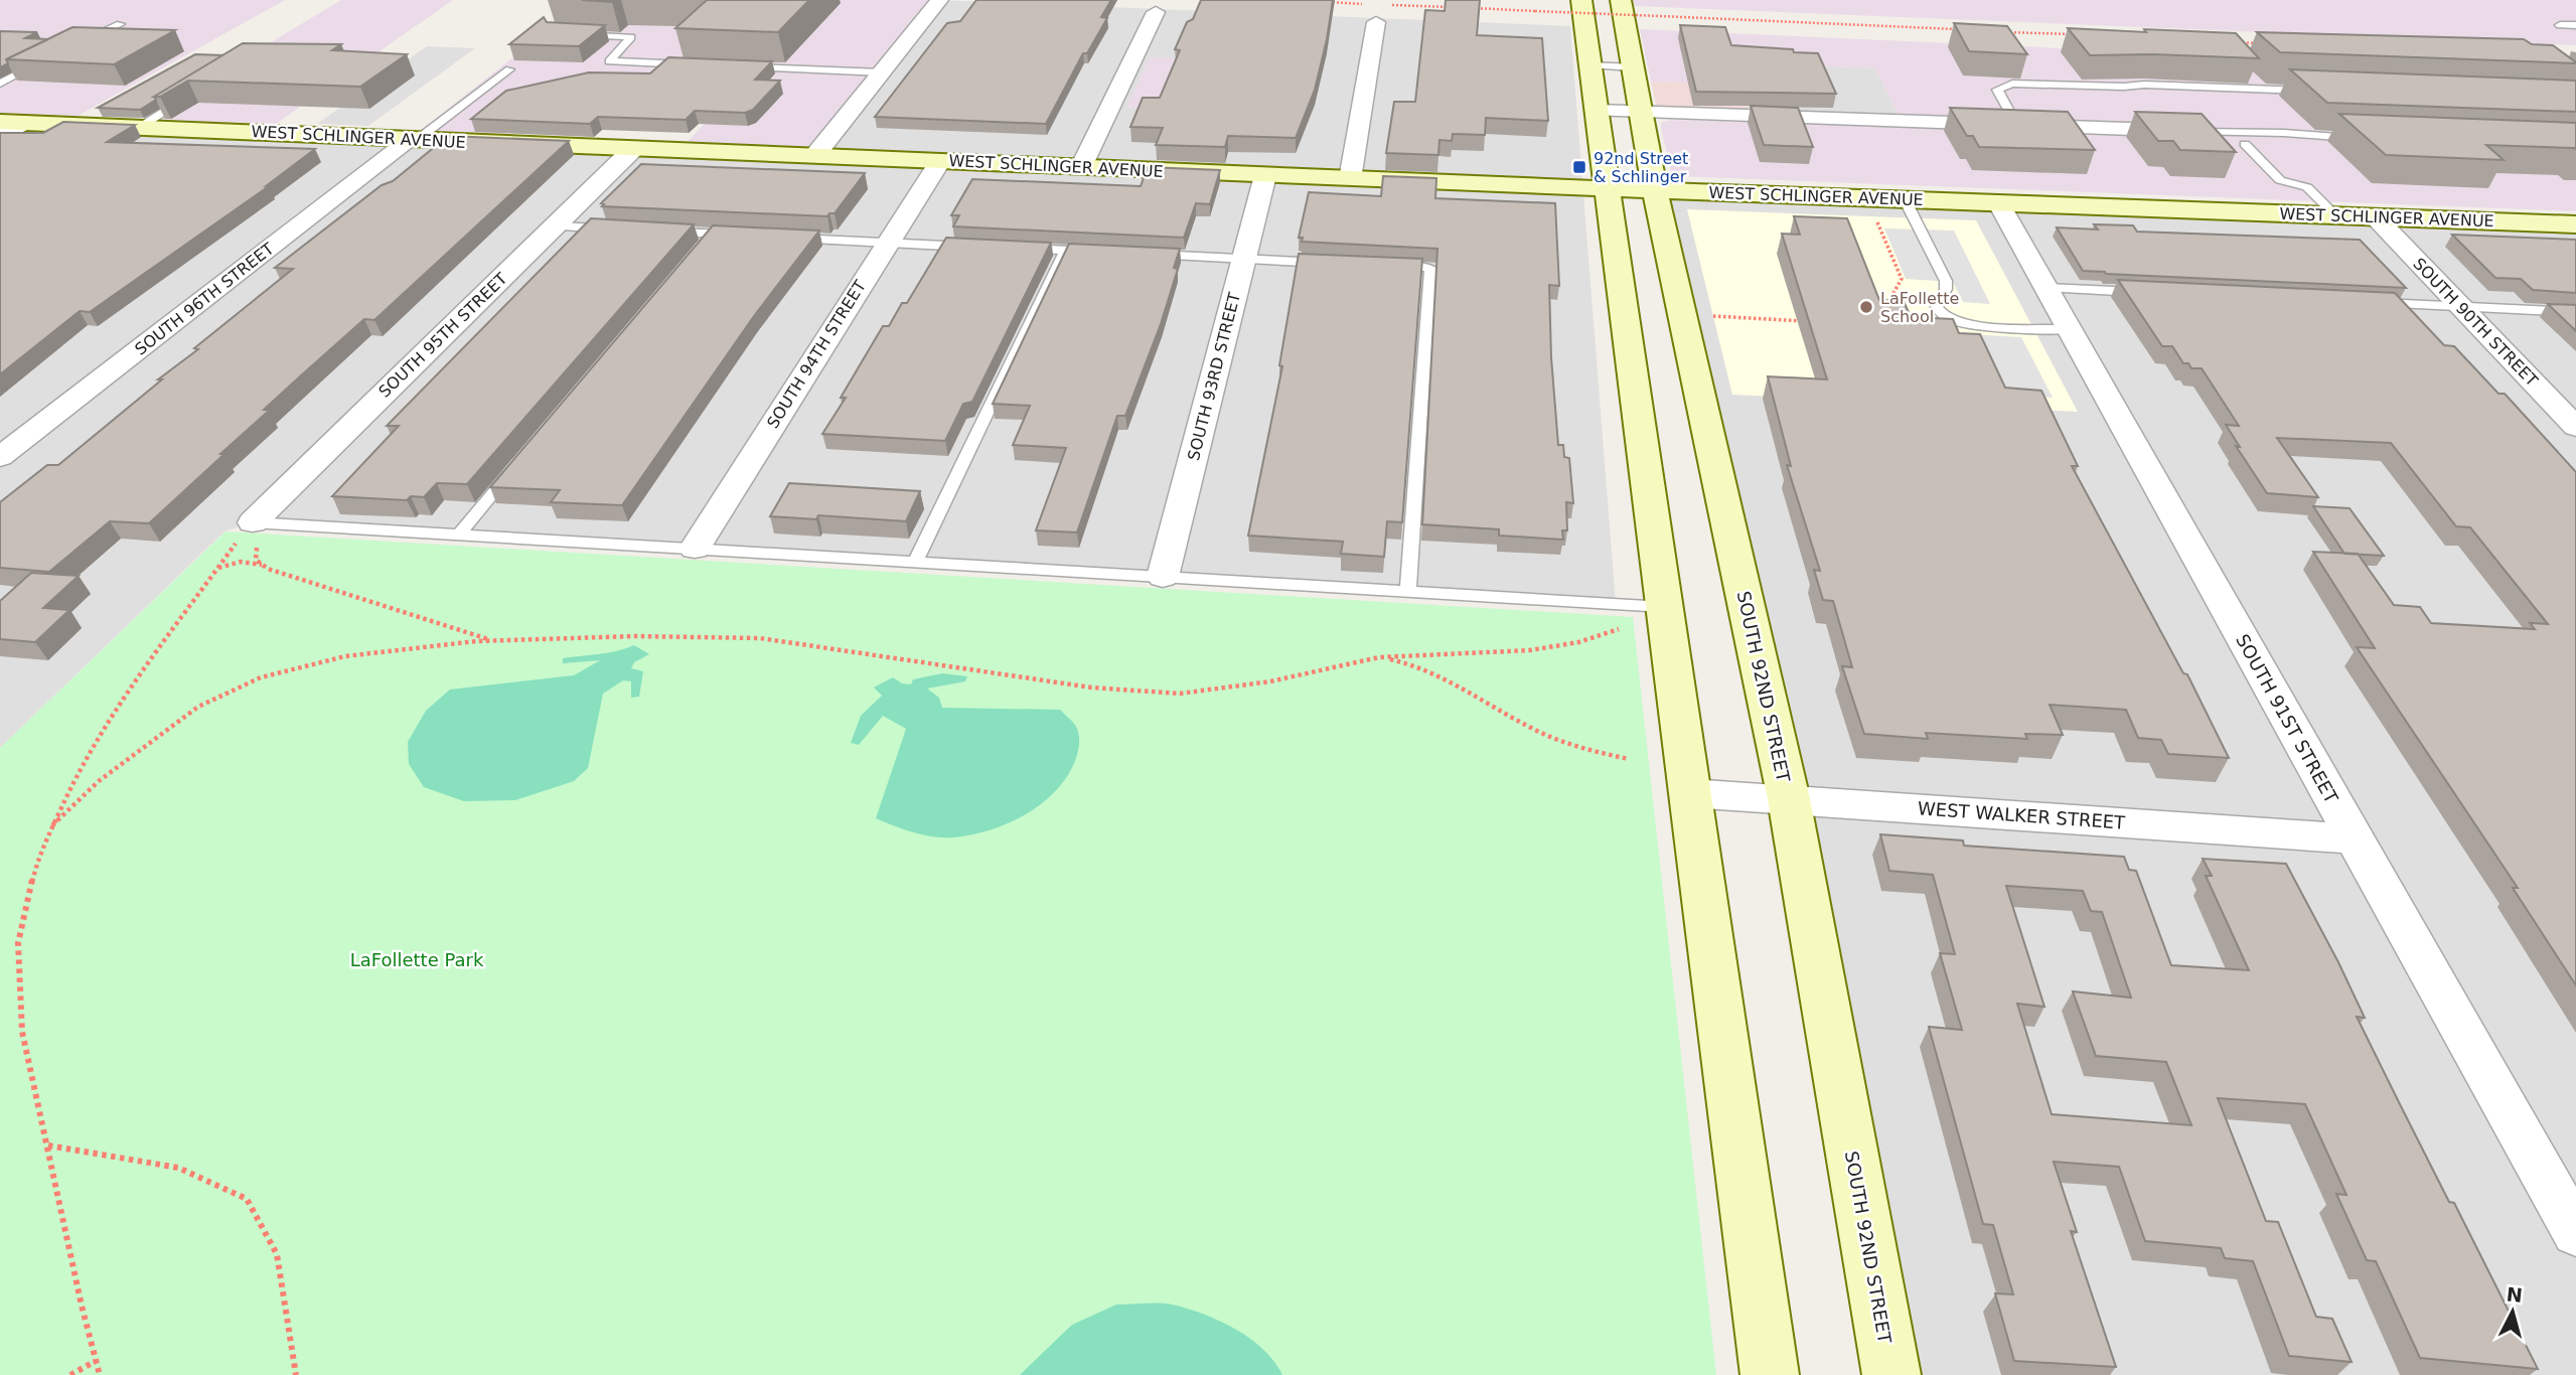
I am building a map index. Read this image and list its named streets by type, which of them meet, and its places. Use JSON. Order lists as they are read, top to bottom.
{
  "streets": {
    "street": [
      "WEST SCHLINGER AVENUE",
      "SOUTH 96TH STREET",
      "SOUTH 90TH STREET",
      "SOUTH 95TH STREET",
      "SOUTH 94TH STREET",
      "SOUTH 93RD STREET",
      "SOUTH 92ND STREET",
      "SOUTH 91ST STREET",
      "WEST WALKER STREET"
    ]
  },
  "crossings": [
    ["WEST SCHLINGER AVENUE", "SOUTH 96TH STREET"],
    ["WEST SCHLINGER AVENUE", "SOUTH 90TH STREET"],
    ["WEST SCHLINGER AVENUE", "SOUTH 95TH STREET"],
    ["WEST SCHLINGER AVENUE", "SOUTH 94TH STREET"],
    ["WEST SCHLINGER AVENUE", "SOUTH 93RD STREET"],
    ["WEST SCHLINGER AVENUE", "SOUTH 92ND STREET"],
    ["WEST SCHLINGER AVENUE", "SOUTH 91ST STREET"],
    ["SOUTH 92ND STREET", "WEST WALKER STREET"],
    ["SOUTH 91ST STREET", "WEST WALKER STREET"]
  ],
  "parks": ["LaFollette Park"],
  "places": {
    "transit": ["92nd Street & Schlinger"],
    "other": ["LaFollette School"]
  },
  "north": "top"
}
